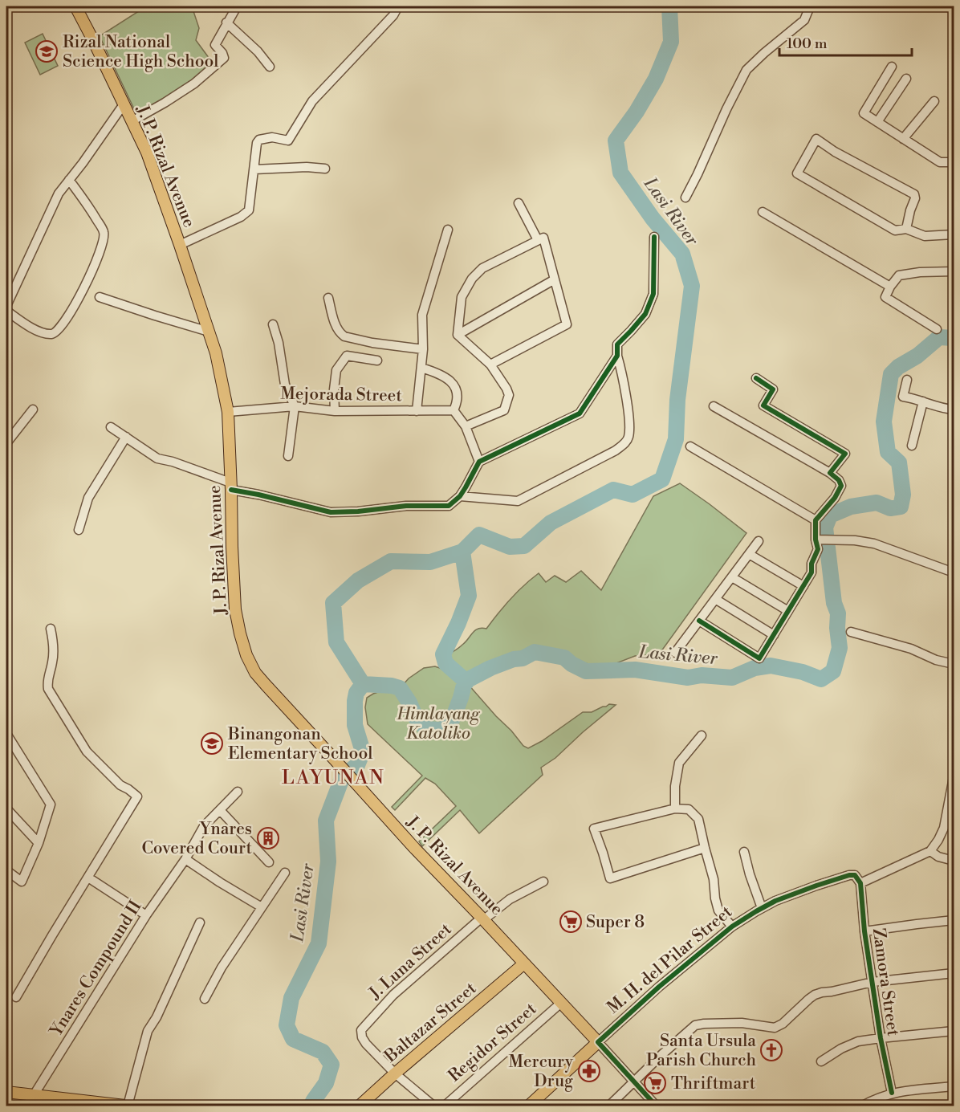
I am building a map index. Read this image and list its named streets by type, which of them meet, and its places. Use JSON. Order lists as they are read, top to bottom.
{
  "streets": {
    "main road": ["J. P. Rizal Avenue", "M. H. del Pilar Street", "Baltazar Street"],
    "street": [
      "Mejorada Street",
      "J. Luna Street",
      "Ynares Compound II",
      "Zamora Street",
      "Regidor Street"
    ]
  },
  "crossings": [
    ["J. P. Rizal Avenue", "Mejorada Street"],
    ["J. P. Rizal Avenue", "M. H. del Pilar Street"],
    ["J. P. Rizal Avenue", "J. Luna Street"],
    ["J. P. Rizal Avenue", "Baltazar Street"],
    ["J. P. Rizal Avenue", "Regidor Street"],
    ["M. H. del Pilar Street", "Zamora Street"],
    ["J. Luna Street", "Baltazar Street"]
  ],
  "districts": ["LAYUNAN"],
  "water": ["Lasi River"],
  "parks": ["Himlayang Katoliko"],
  "places": {
    "school or university": ["Rizal National Science High School", "Binangonan Elementary School"],
    "building": ["Ynares Covered Court"],
    "supermarket": ["Super 8", "Thriftmart"],
    "church": ["Santa Ursula Parish Church"],
    "pharmacy": ["Mercury Drug"]
  },
  "scale_bar": "100 m"
}
